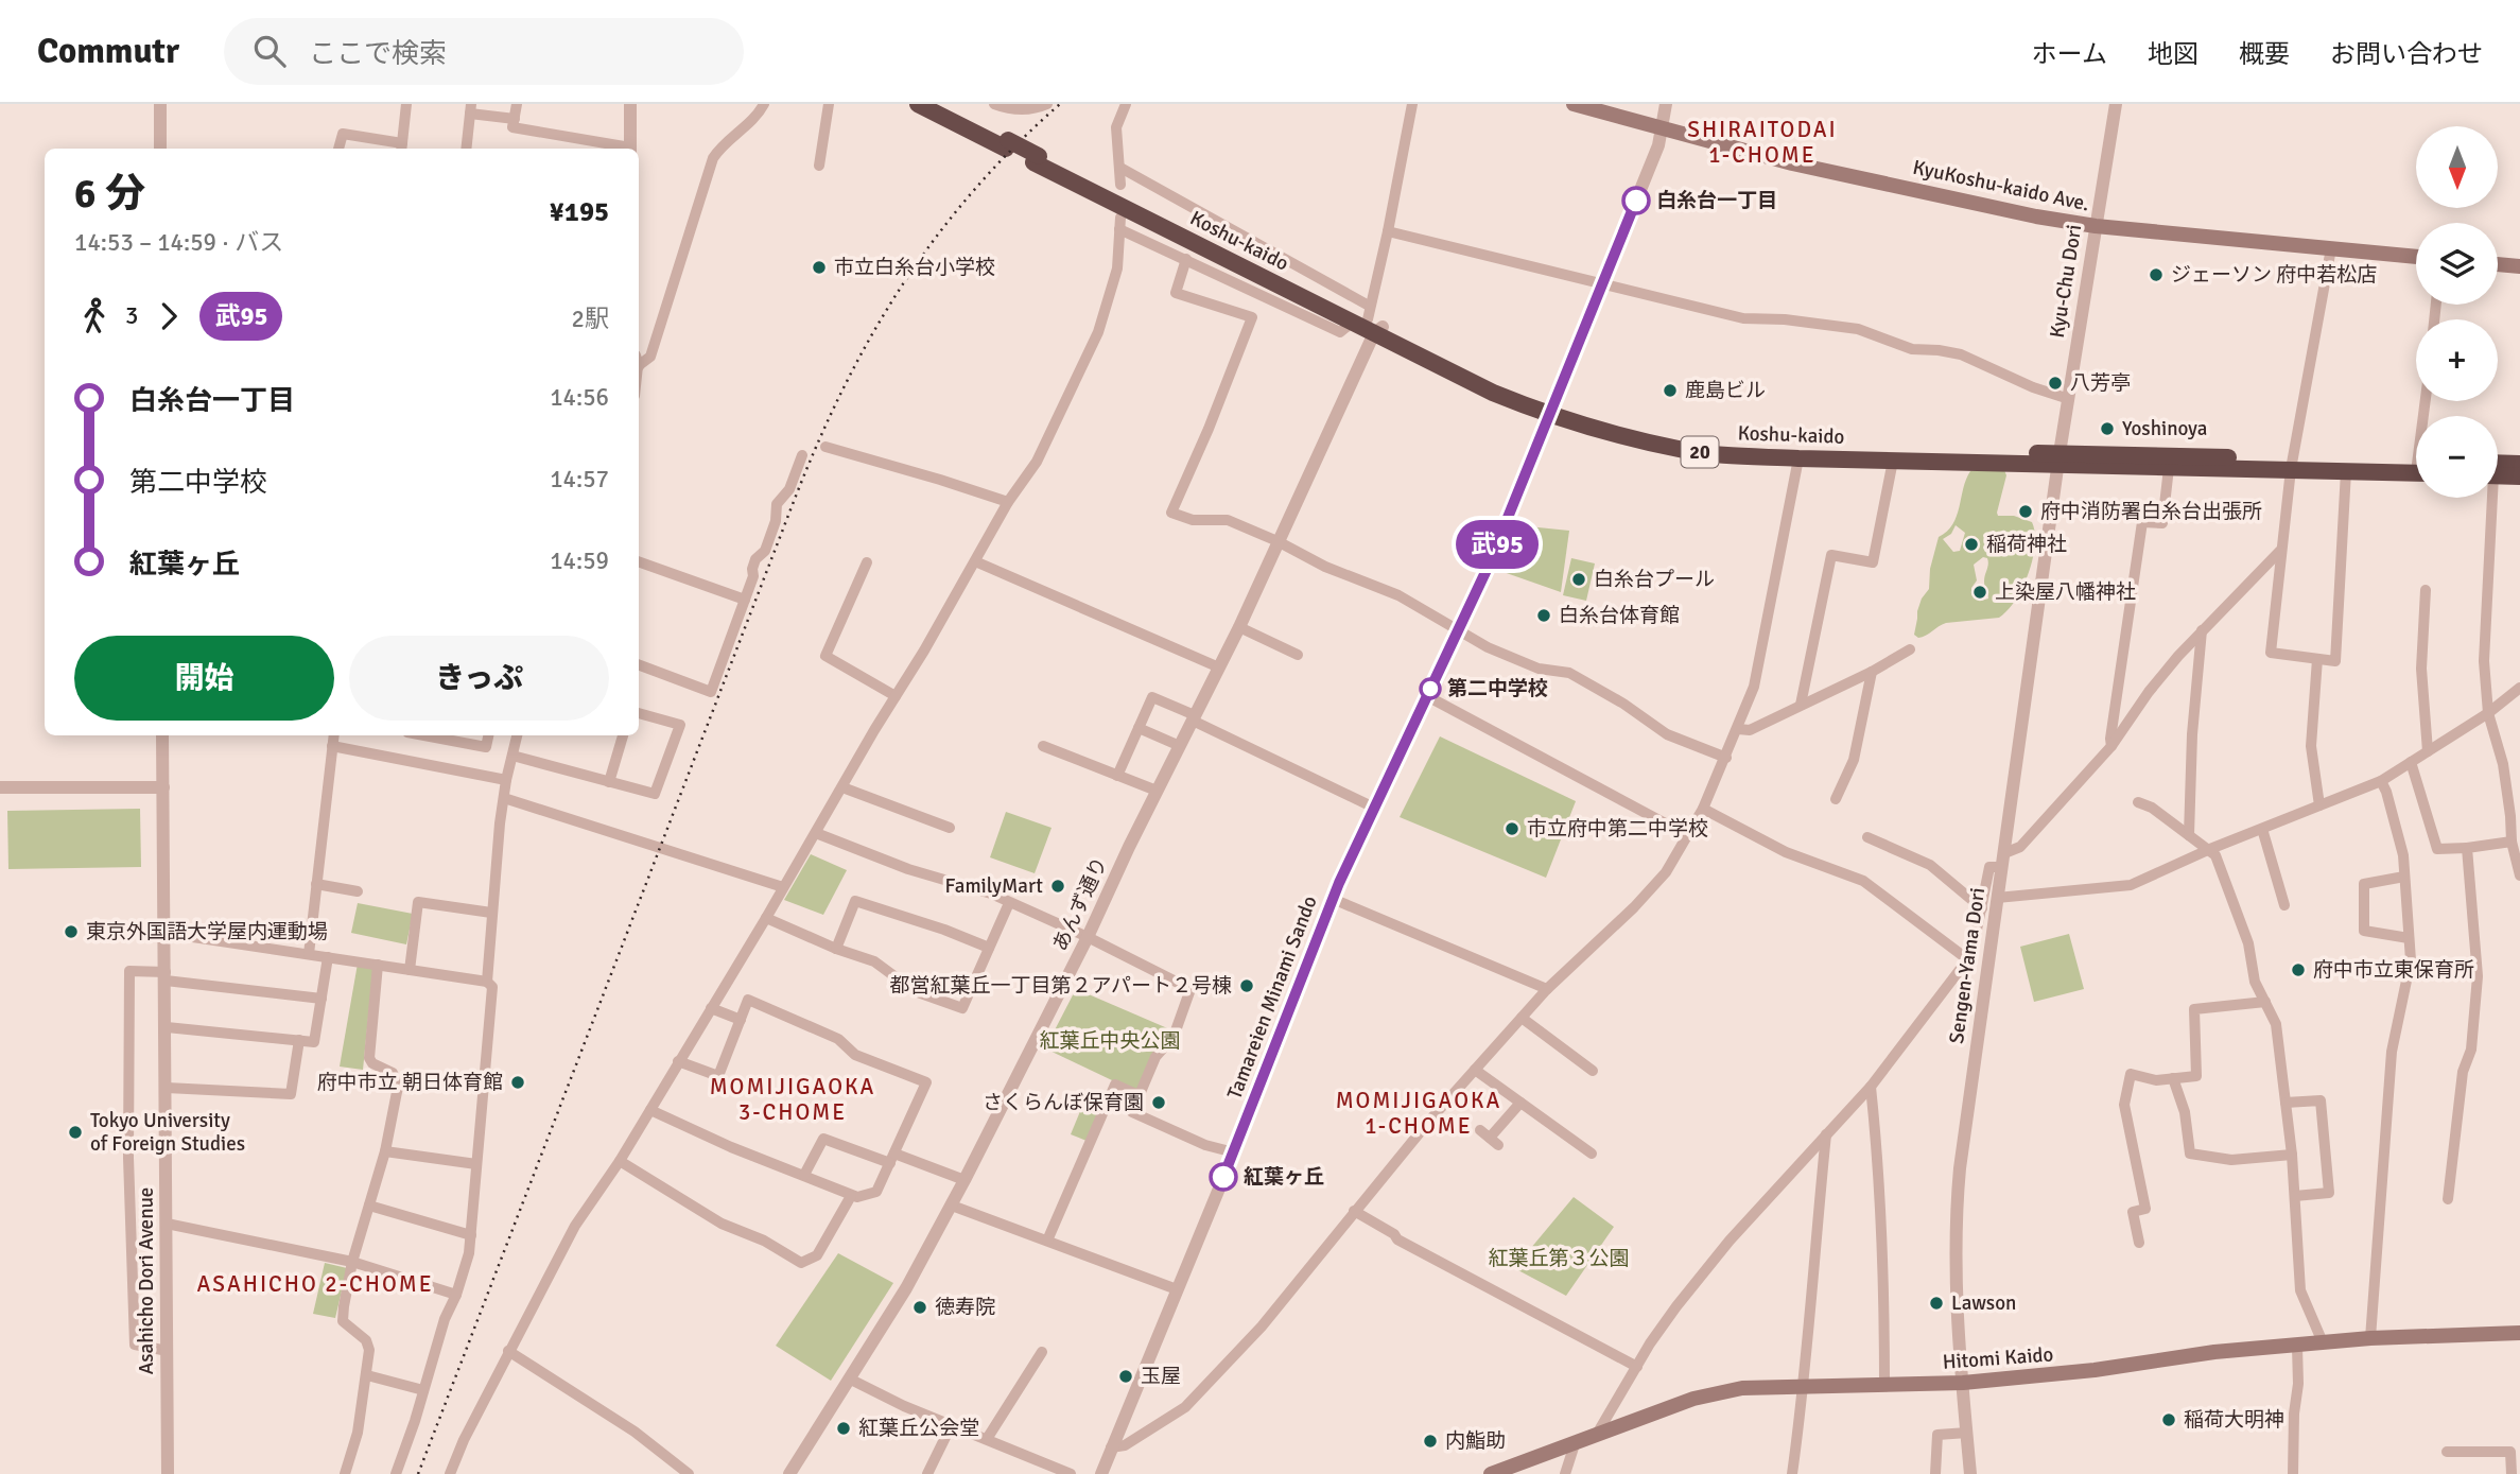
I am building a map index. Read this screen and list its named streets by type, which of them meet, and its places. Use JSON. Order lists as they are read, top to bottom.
{
  "streets": {
    "highway": ["Koshu-kaido", "20"],
    "main road": ["KyuKoshu-kaido Ave.", "Hitomi Kaido"],
    "street": [
      "Kyu-Chu Dori",
      "あんず通り",
      "Sengen-Yama Dori",
      "Tamareien Minami Sando",
      "Asahicho Dori Avenue"
    ]
  },
  "crossings": [
    ["KyuKoshu-kaido Ave.", "Kyu-Chu Dori"],
    ["KyuKoshu-kaido Ave.", "Tamareien Minami Sando"],
    ["Koshu-kaido", "Kyu-Chu Dori"],
    ["Koshu-kaido", "あんず通り"],
    ["Koshu-kaido", "Sengen-Yama Dori"],
    ["Koshu-kaido", "Tamareien Minami Sando"],
    ["Kyu-Chu Dori", "Sengen-Yama Dori"],
    ["Sengen-Yama Dori", "Hitomi Kaido"]
  ],
  "districts": [
    "SHIRAITODAI 1-CHOME",
    "MOMIJIGAOKA 3-CHOME",
    "MOMIJIGAOKA 1-CHOME",
    "ASAHICHO 2-CHOME"
  ],
  "parks": ["紅葉丘中央公園", "紅葉丘第３公園"],
  "places": [
    "白糸台一丁目",
    "市立白糸台小学校",
    "ジェーソン 府中若松店",
    "八芳亭",
    "鹿島ビル",
    "Yoshinoya",
    "府中消防署白糸台出張所",
    "稲荷神社",
    "白糸台プール",
    "上染屋八幡神社",
    "白糸台体育館",
    "第二中学校",
    "市立府中第二中学校",
    "FamilyMart",
    "東京外国語大学屋内運動場",
    "府中市立東保育所",
    "都営紅葉丘一丁目第２アパート２号棟",
    "府中市立 朝日体育館",
    "さくらんぼ保育園",
    "Tokyo University of Foreign Studies",
    "紅葉ヶ丘",
    "Lawson",
    "徳寿院",
    "玉屋",
    "稲荷大明神",
    "紅葉丘公会堂",
    "内鮨助"
  ],
  "lines": ["bus line 武95"],
  "north": "bottom",
  "page": {
    "header": "Commutr",
    "search": "ここで検索",
    "nav": [
      "ホーム",
      "地図",
      "概要",
      "お問い合わせ"
    ],
    "on_map": "武95",
    "map_buttons": ["+", "−"],
    "heading": ["6 分", "14:53 – 14:59 · バス", "¥195"],
    "legs": ["3", "武95", "2駅"],
    "list": [
      {
        "name": "白糸台一丁目",
        "value": "14:56"
      },
      {
        "name": "第二中学校",
        "value": "14:57"
      },
      {
        "name": "紅葉ヶ丘",
        "value": "14:59"
      }
    ],
    "buttons": ["開始", "きっぷ"]
  }
}
